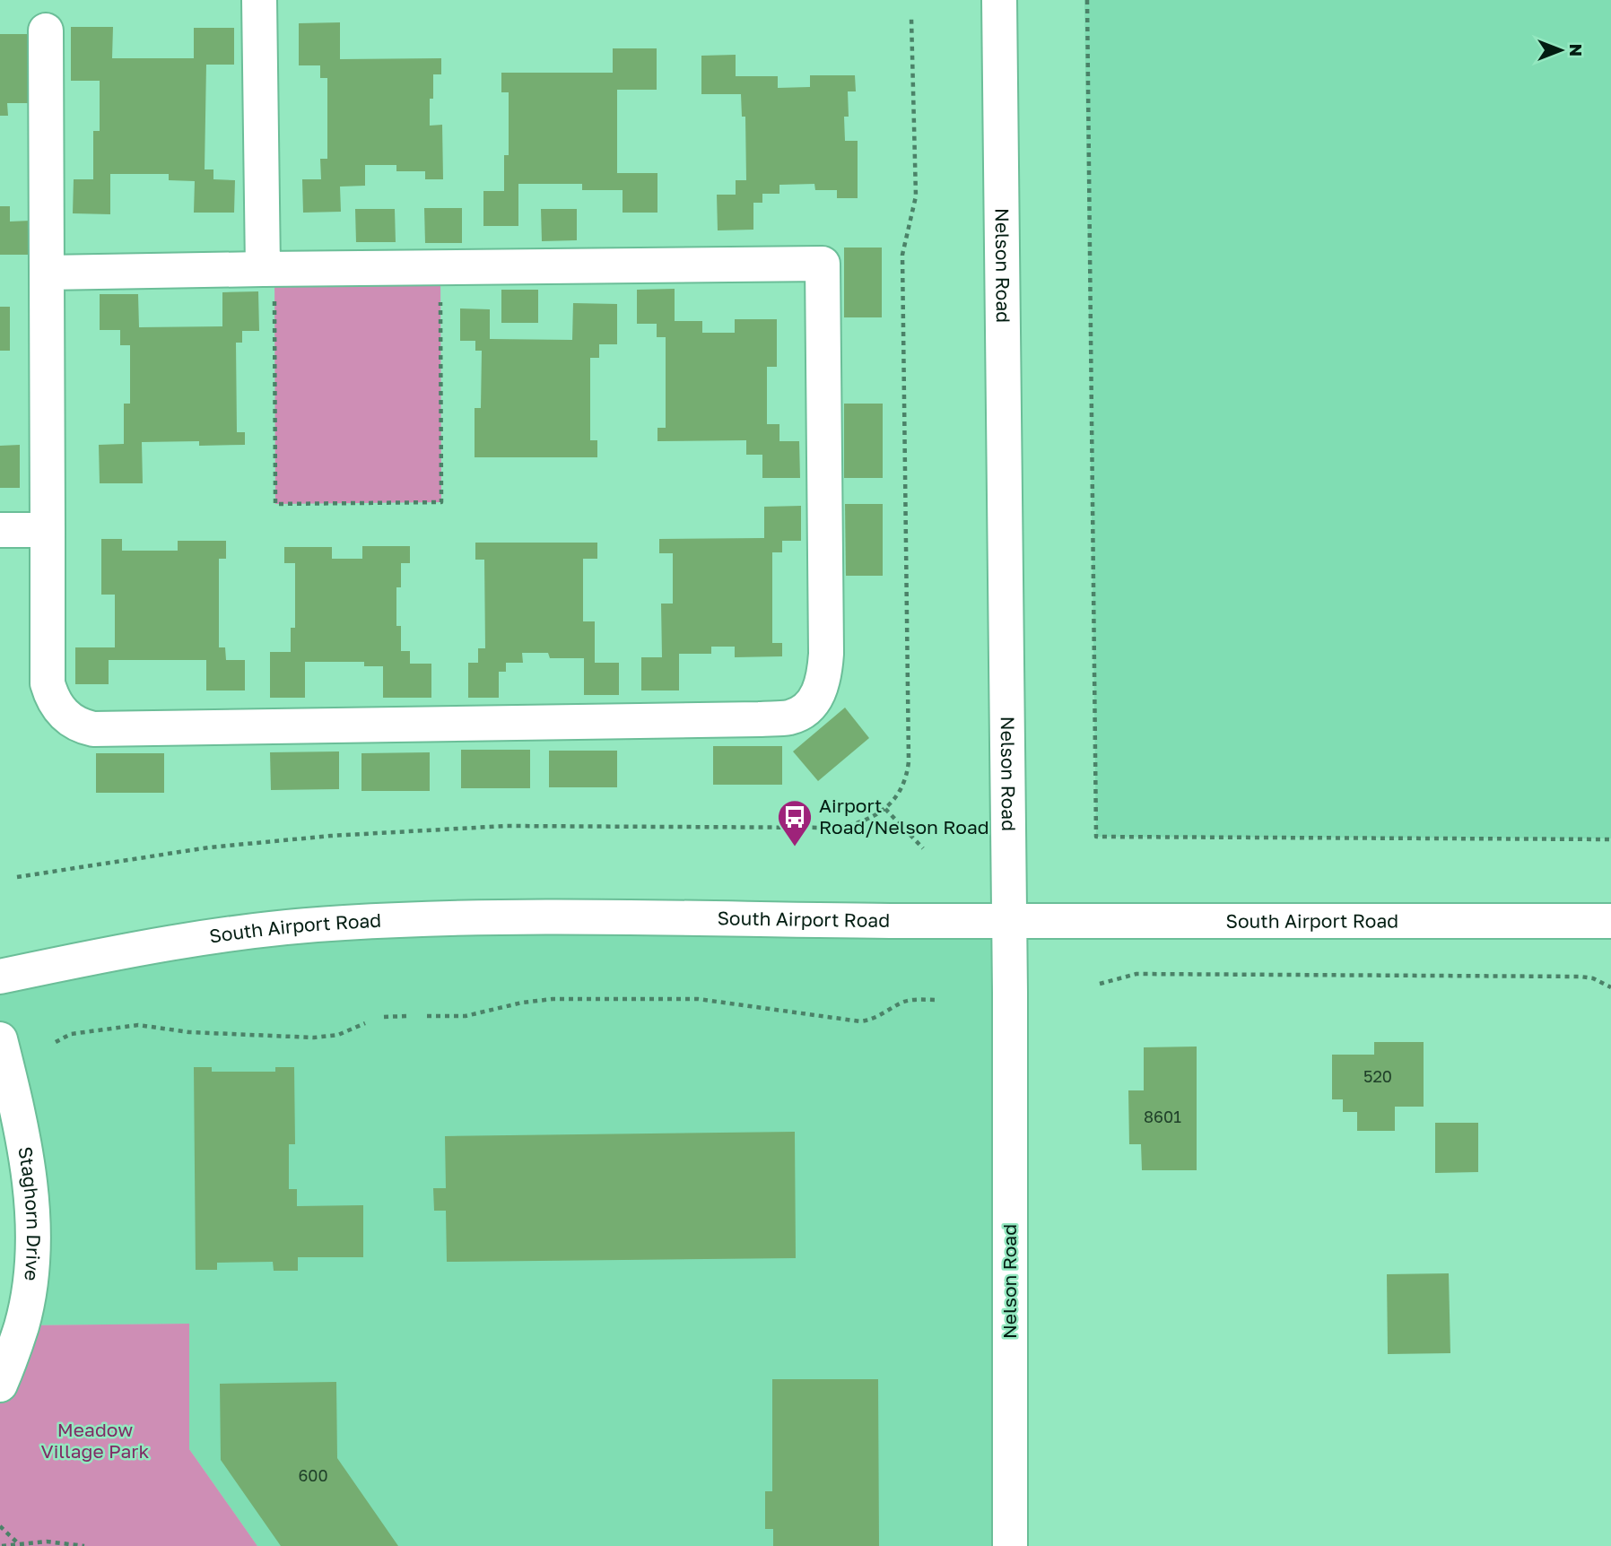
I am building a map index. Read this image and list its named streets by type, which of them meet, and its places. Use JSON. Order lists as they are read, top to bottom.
{
  "streets": {
    "street": ["Nelson Road", "South Airport Road", "Staghorn Drive"]
  },
  "crossings": [
    ["Nelson Road", "South Airport Road"]
  ],
  "parks": ["Meadow Village Park"],
  "places": {
    "bus stop": ["Airport Road/Nelson Road"]
  },
  "house_numbers": ["520", "8601", "600"],
  "north": "right"
}
